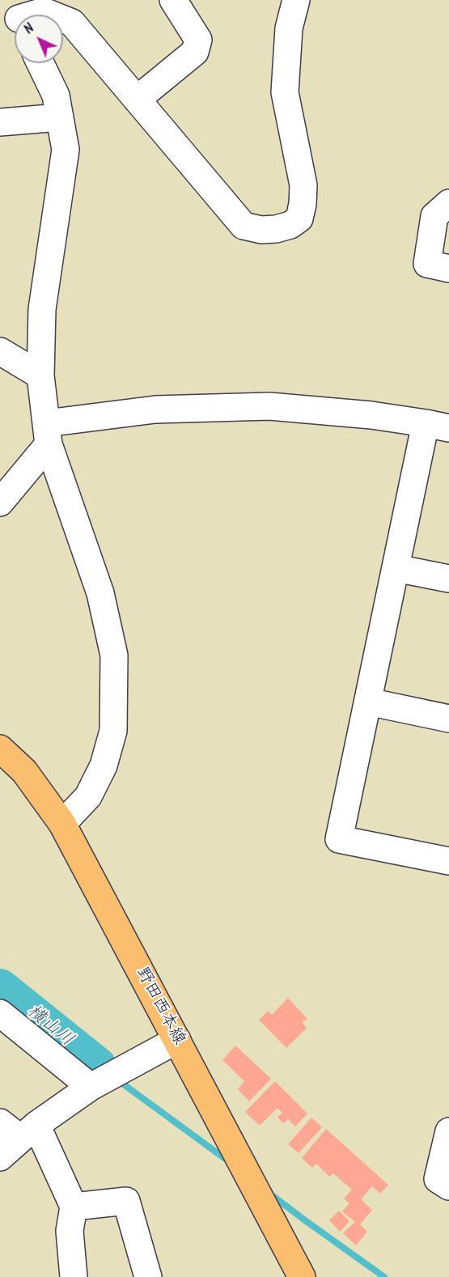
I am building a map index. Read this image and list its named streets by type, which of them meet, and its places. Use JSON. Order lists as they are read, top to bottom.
{
  "streets": {
    "main road": ["野田西本線"]
  },
  "water": ["横山川"],
  "north": "top left"
}
